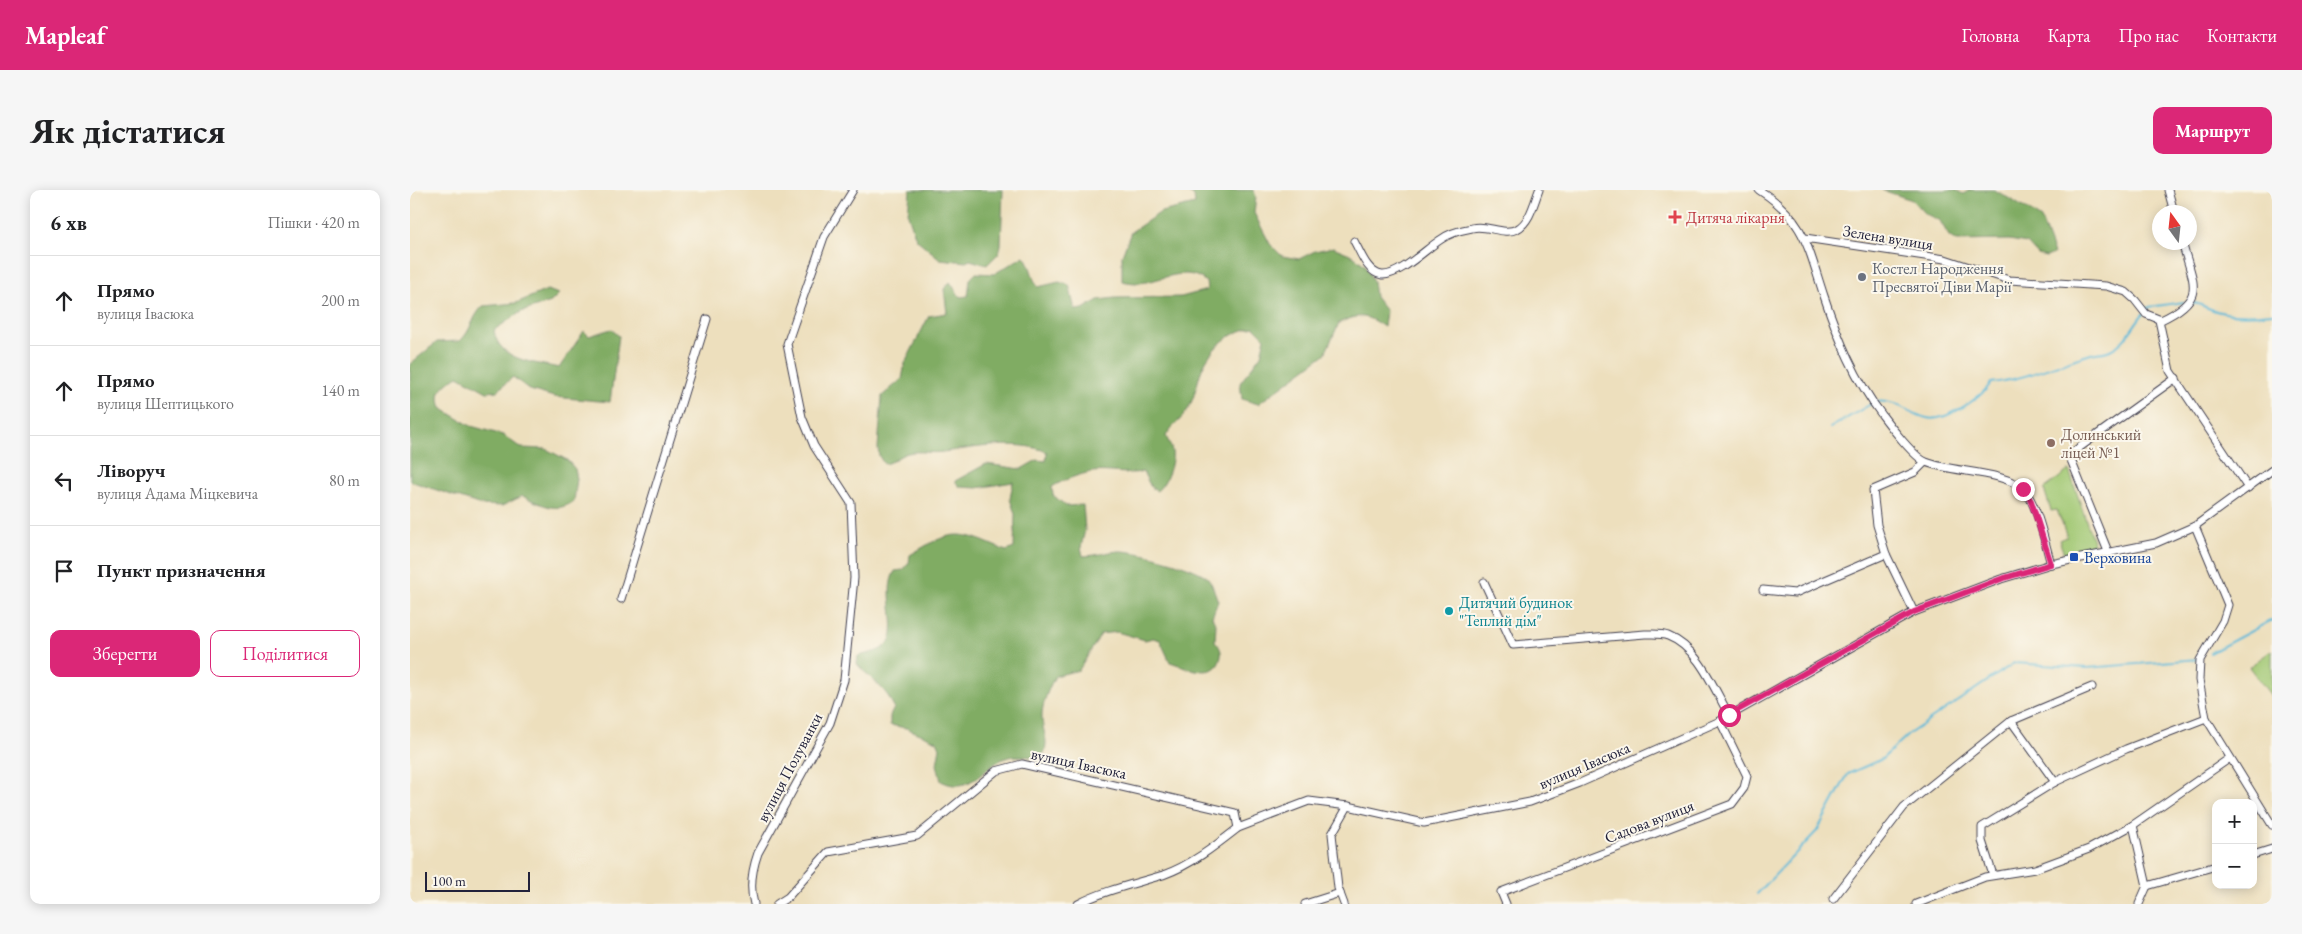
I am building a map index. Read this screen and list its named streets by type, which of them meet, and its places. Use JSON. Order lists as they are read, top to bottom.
{
  "streets": {
    "street": [
      "Зелена вулиця",
      "вулиця Івасюка",
      "вулиця Полуванки",
      "Садова вулиця"
    ]
  },
  "crossings": [
    ["вулиця Івасюка", "Садова вулиця"]
  ],
  "places": {
    "health": ["Дитяча лікарня"],
    "other": ["Костел Народження Пресвятої Діви Марії", "Долинський ліцей №1", "Дитячий будинок \"Теплий дім\""],
    "transit": ["Верховина"]
  },
  "scale_bar": "100 m",
  "north": "top",
  "page": {
    "header": "Mapleaf",
    "nav": [
      "Головна",
      "Карта",
      "Про нас",
      "Контакти"
    ],
    "buttons": [
      "Маршрут",
      ["Зберегти", "Поділитися"]
    ],
    "title": "Як дістатися",
    "heading": ["6 хв", "Пішки · 420 m"],
    "list": [
      ["Прямо", "вулиця Івасюка", "200 m"],
      ["Прямо", "вулиця Шептицького", "140 m"],
      ["Ліворуч", "вулиця Адама Міцкевича", "80 m"],
      "Пункт призначення"
    ],
    "map_buttons": ["+", "−"],
    "scale": "100 m"
  }
}
